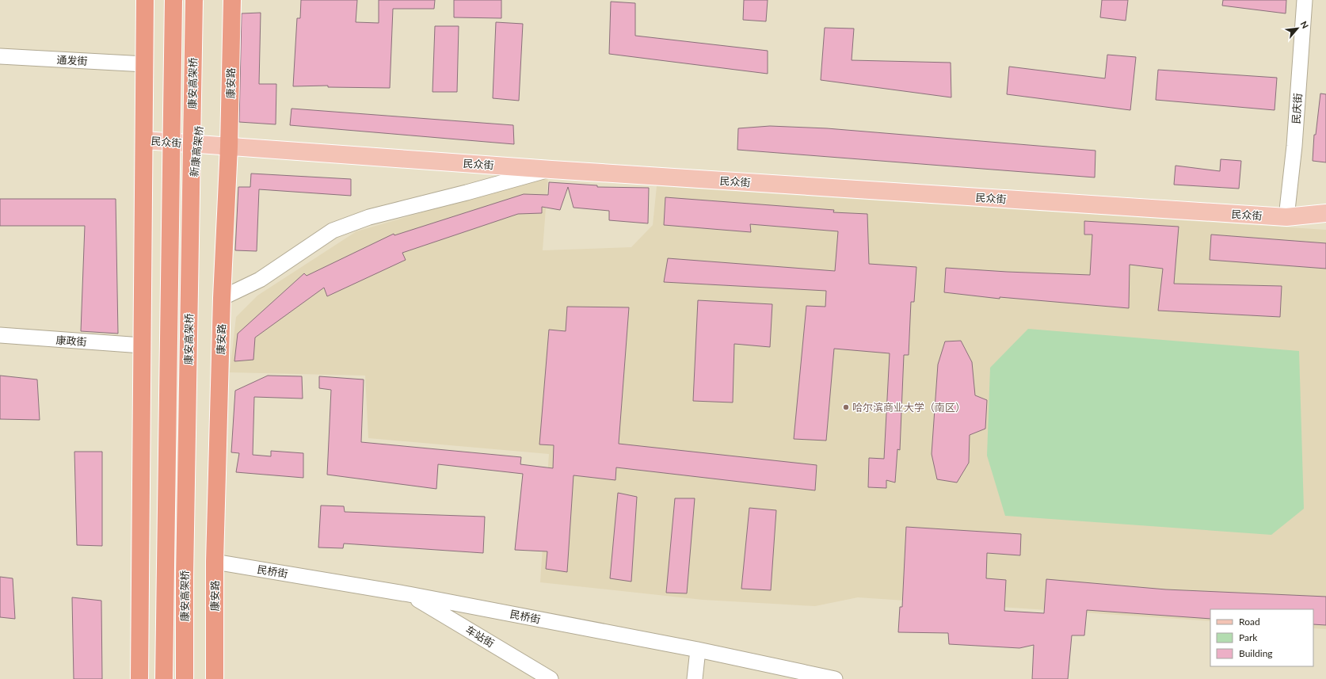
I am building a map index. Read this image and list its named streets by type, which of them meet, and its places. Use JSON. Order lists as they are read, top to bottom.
{
  "streets": {
    "highway": ["康安高架桥", "康安路", "新康高架桥"],
    "main road": ["民众街"],
    "street": [
      "通发街",
      "民庆街",
      "康政街",
      "民桥街",
      "车站街"
    ]
  },
  "crossings": [
    ["康安高架桥", "新康高架桥"],
    ["康安路", "民众街"],
    ["康安路", "民桥街"],
    ["民庆街", "民众街"],
    ["民桥街", "车站街"]
  ],
  "places": ["哈尔滨商业大学（南区）"],
  "legend": ["Road", "Park", "Building"],
  "north": "top right"
}
